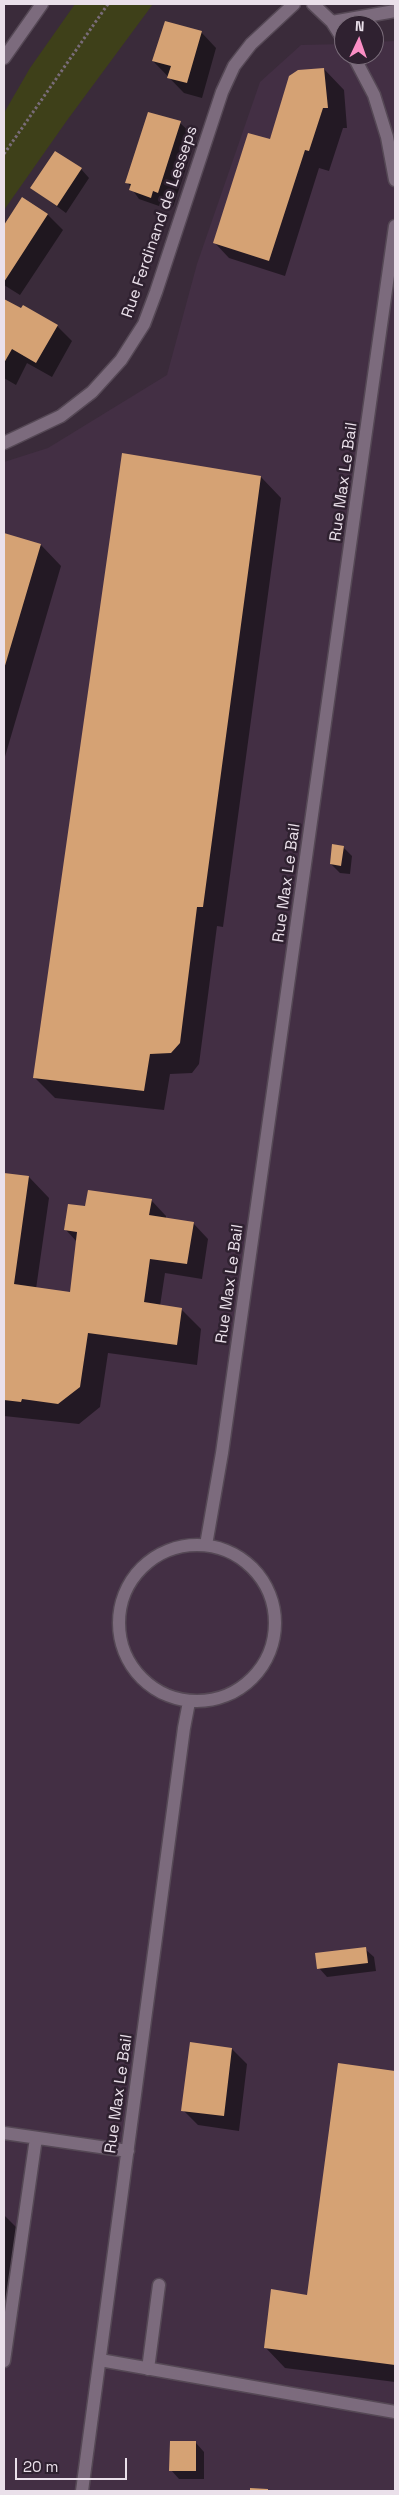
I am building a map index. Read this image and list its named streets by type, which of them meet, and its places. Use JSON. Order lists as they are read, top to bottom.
{
  "streets": {
    "street": ["Rue Ferdinand de Lesseps", "Rue Max Le Bail"]
  },
  "scale_bar": "20 m",
  "north": "top"
}
